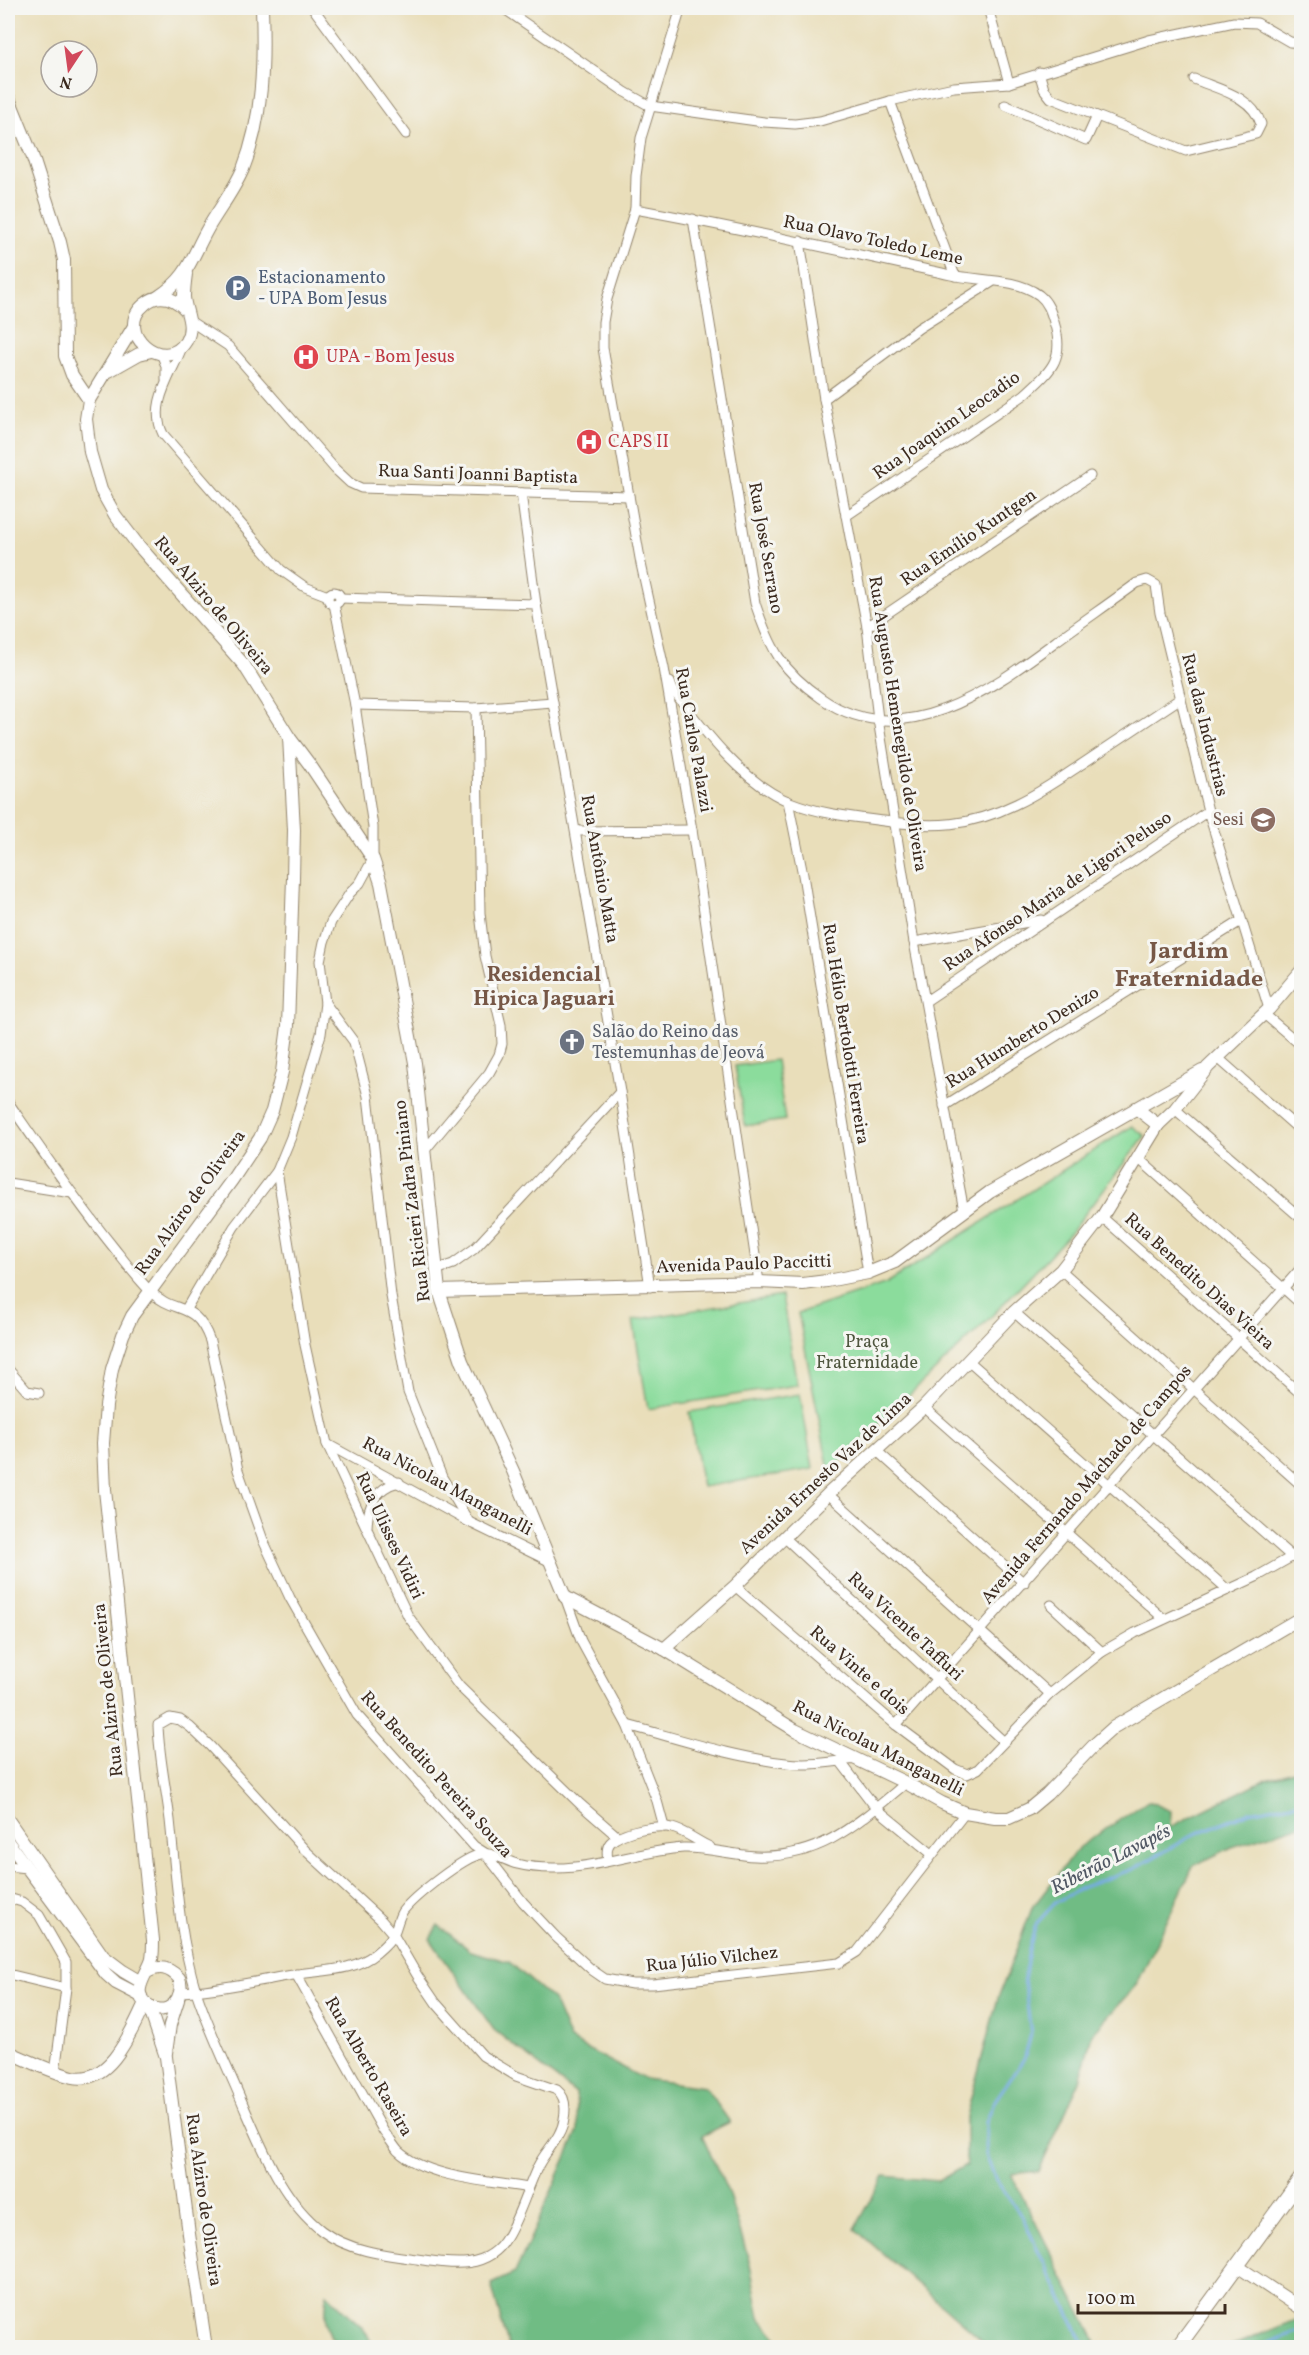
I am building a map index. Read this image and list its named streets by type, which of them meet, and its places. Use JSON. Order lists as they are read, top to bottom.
{
  "streets": {
    "street": [
      "Rua Olavo Toledo Leme",
      "Rua Joaquim Leocadio",
      "Rua Santi Joanni Baptista",
      "Rua Emílio Kuntgen",
      "Rua José Serrano",
      "Rua Alziro de Oliveira",
      "Rua Augusto Hemenegildo de Oliveira",
      "Rua das Industrias",
      "Rua Carlos Palazzi",
      "Rua Antônio Matta",
      "Rua Afonso Maria de Ligori Peluso",
      "Rua Hélio Bertolotti Ferreira",
      "Rua Humberto Denizo",
      "Rua Ricieri Zadra Piniano",
      "Avenida Paulo Paccitti",
      "Rua Benedito Dias Vieira",
      "Avenida Ernesto Vaz de Lima",
      "Avenida Fernando Machado de Campos",
      "Rua Nicolau Manganelli",
      "Rua Ulisses Vidiri",
      "Rua Vicente Taffuri",
      "Rua Vinte e dois",
      "Rua Benedito Pereira Souza",
      "Rua Júlio Vilchez",
      "Rua Alberto Raseira"
    ]
  },
  "crossings": [
    ["Rua Olavo Toledo Leme", "Rua Joaquim Leocadio"],
    ["Rua Olavo Toledo Leme", "Rua José Serrano"],
    ["Rua Olavo Toledo Leme", "Rua Augusto Hemenegildo de Oliveira"],
    ["Rua Olavo Toledo Leme", "Rua Carlos Palazzi"],
    ["Rua Joaquim Leocadio", "Rua Augusto Hemenegildo de Oliveira"],
    ["Rua Santi Joanni Baptista", "Rua Carlos Palazzi"],
    ["Rua Santi Joanni Baptista", "Rua Antônio Matta"],
    ["Rua Emílio Kuntgen", "Rua Augusto Hemenegildo de Oliveira"],
    ["Rua José Serrano", "Rua Augusto Hemenegildo de Oliveira"],
    ["Rua José Serrano", "Rua das Industrias"],
    ["Rua Alziro de Oliveira", "Rua Ricieri Zadra Piniano"],
    ["Rua Alziro de Oliveira", "Rua Benedito Pereira Souza"],
    ["Rua Augusto Hemenegildo de Oliveira", "Rua Afonso Maria de Ligori Peluso"],
    ["Rua Augusto Hemenegildo de Oliveira", "Rua Humberto Denizo"],
    ["Rua Augusto Hemenegildo de Oliveira", "Avenida Paulo Paccitti"],
    ["Rua das Industrias", "Rua Afonso Maria de Ligori Peluso"],
    ["Rua das Industrias", "Rua Humberto Denizo"],
    ["Rua Carlos Palazzi", "Avenida Paulo Paccitti"],
    ["Rua Antônio Matta", "Avenida Paulo Paccitti"],
    ["Rua Hélio Bertolotti Ferreira", "Avenida Paulo Paccitti"],
    ["Rua Ricieri Zadra Piniano", "Avenida Paulo Paccitti"],
    ["Rua Ricieri Zadra Piniano", "Rua Nicolau Manganelli"],
    ["Avenida Paulo Paccitti", "Avenida Ernesto Vaz de Lima"],
    ["Rua Benedito Dias Vieira", "Avenida Ernesto Vaz de Lima"],
    ["Rua Benedito Dias Vieira", "Avenida Fernando Machado de Campos"],
    ["Avenida Ernesto Vaz de Lima", "Rua Nicolau Manganelli"],
    ["Avenida Ernesto Vaz de Lima", "Rua Vicente Taffuri"],
    ["Avenida Ernesto Vaz de Lima", "Rua Vinte e dois"],
    ["Avenida Fernando Machado de Campos", "Rua Vicente Taffuri"],
    ["Avenida Fernando Machado de Campos", "Rua Vinte e dois"],
    ["Rua Nicolau Manganelli", "Rua Ulisses Vidiri"],
    ["Rua Vicente Taffuri", "Rua Vinte e dois"],
    ["Rua Benedito Pereira Souza", "Rua Júlio Vilchez"]
  ],
  "districts": ["Jardim Fraternidade", "Residencial Hipica Jaguari"],
  "water": ["Ribeirão Lavapés"],
  "parks": ["Praça Fraternidade"],
  "places": {
    "parking": ["Estacionamento - UPA Bom Jesus"],
    "hospital": ["UPA - Bom Jesus", "CAPS II"],
    "school or university": ["Sesi"],
    "church": ["Salão do Reino das Testemunhas de Jeová"]
  },
  "scale_bar": "100 m",
  "north": "bottom"
}
